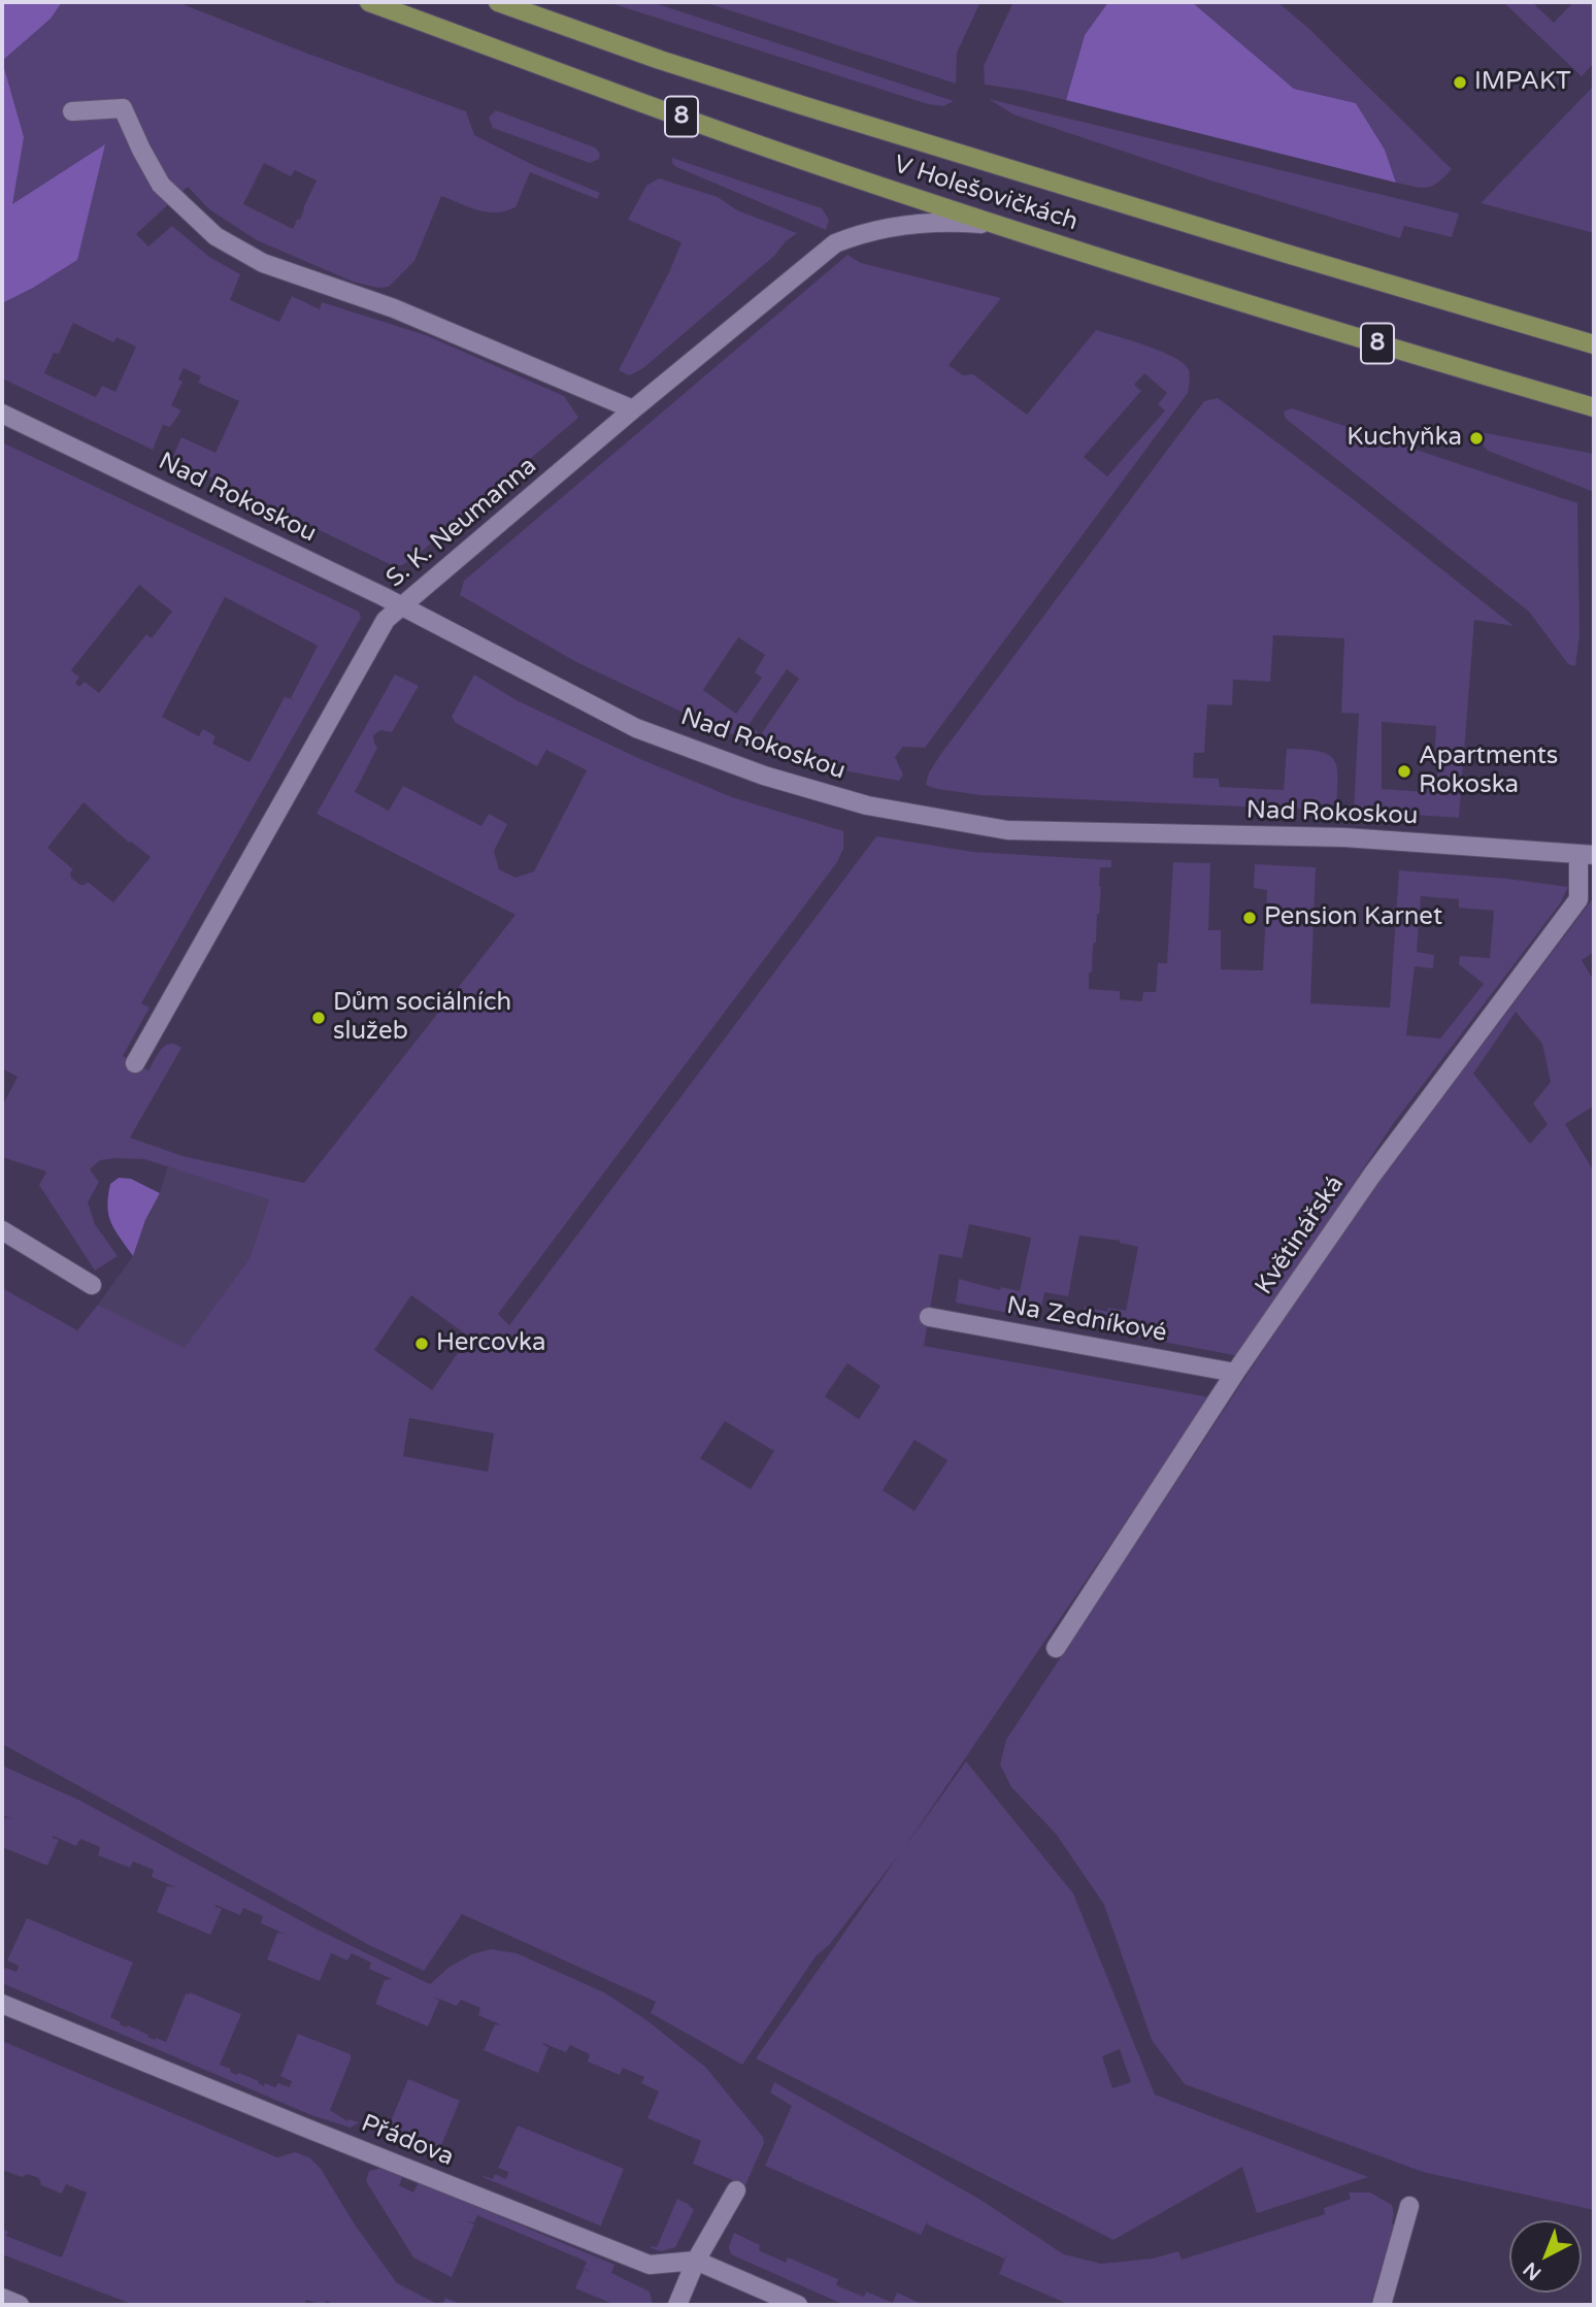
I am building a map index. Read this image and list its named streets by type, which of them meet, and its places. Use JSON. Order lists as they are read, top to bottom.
{
  "streets": {
    "main road": ["8", "V Holešovičkách"],
    "street": [
      "Nad Rokoskou",
      "S. K. Neumanna",
      "Květinářská",
      "Na Zedníkové",
      "Přádova"
    ]
  },
  "crossings": [
    ["V Holešovičkách", "S. K. Neumanna"],
    ["Nad Rokoskou", "S. K. Neumanna"],
    ["Nad Rokoskou", "Květinářská"],
    ["Květinářská", "Na Zedníkové"]
  ],
  "places": [
    "IMPAKT",
    "Kuchyňka",
    "Apartments Rokoska",
    "Pension Karnet",
    "Dům sociálních služeb",
    "Hercovka"
  ],
  "north": "bottom left"
}
